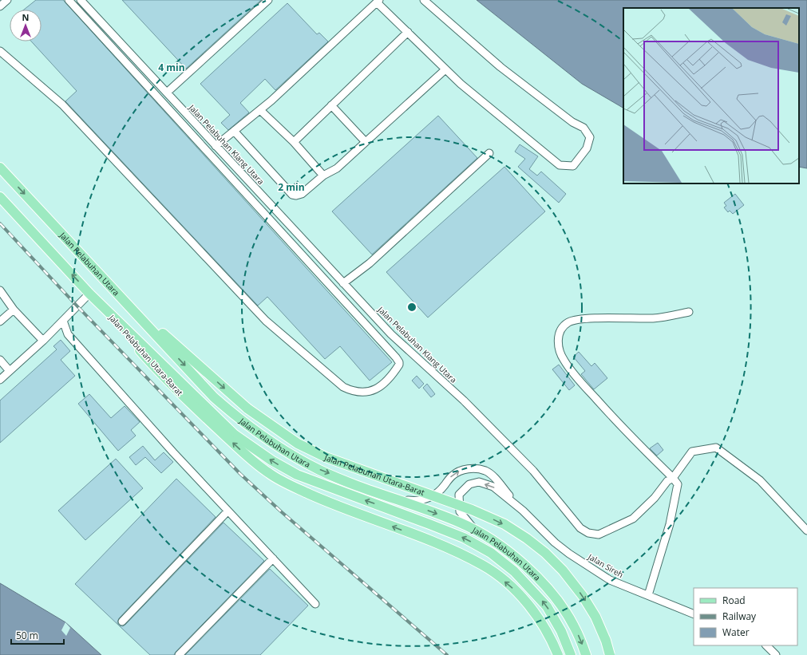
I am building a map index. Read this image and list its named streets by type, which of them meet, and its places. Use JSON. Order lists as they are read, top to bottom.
{
  "streets": {
    "main road": ["Jalan Pelabuhan Utara", "Jalan Pelabuhan Utara-Barat"],
    "street": ["Jalan Pelabuhan Klang Utara", "Jalan Sireh"]
  },
  "crossings": [
    ["Jalan Pelabuhan Utara", "Jalan Pelabuhan Utara-Barat"]
  ],
  "legend": ["Road", "Railway", "Water"],
  "scale_bar": "50 m",
  "north": "top",
  "rings": ["4 min", "2 min"]
}
